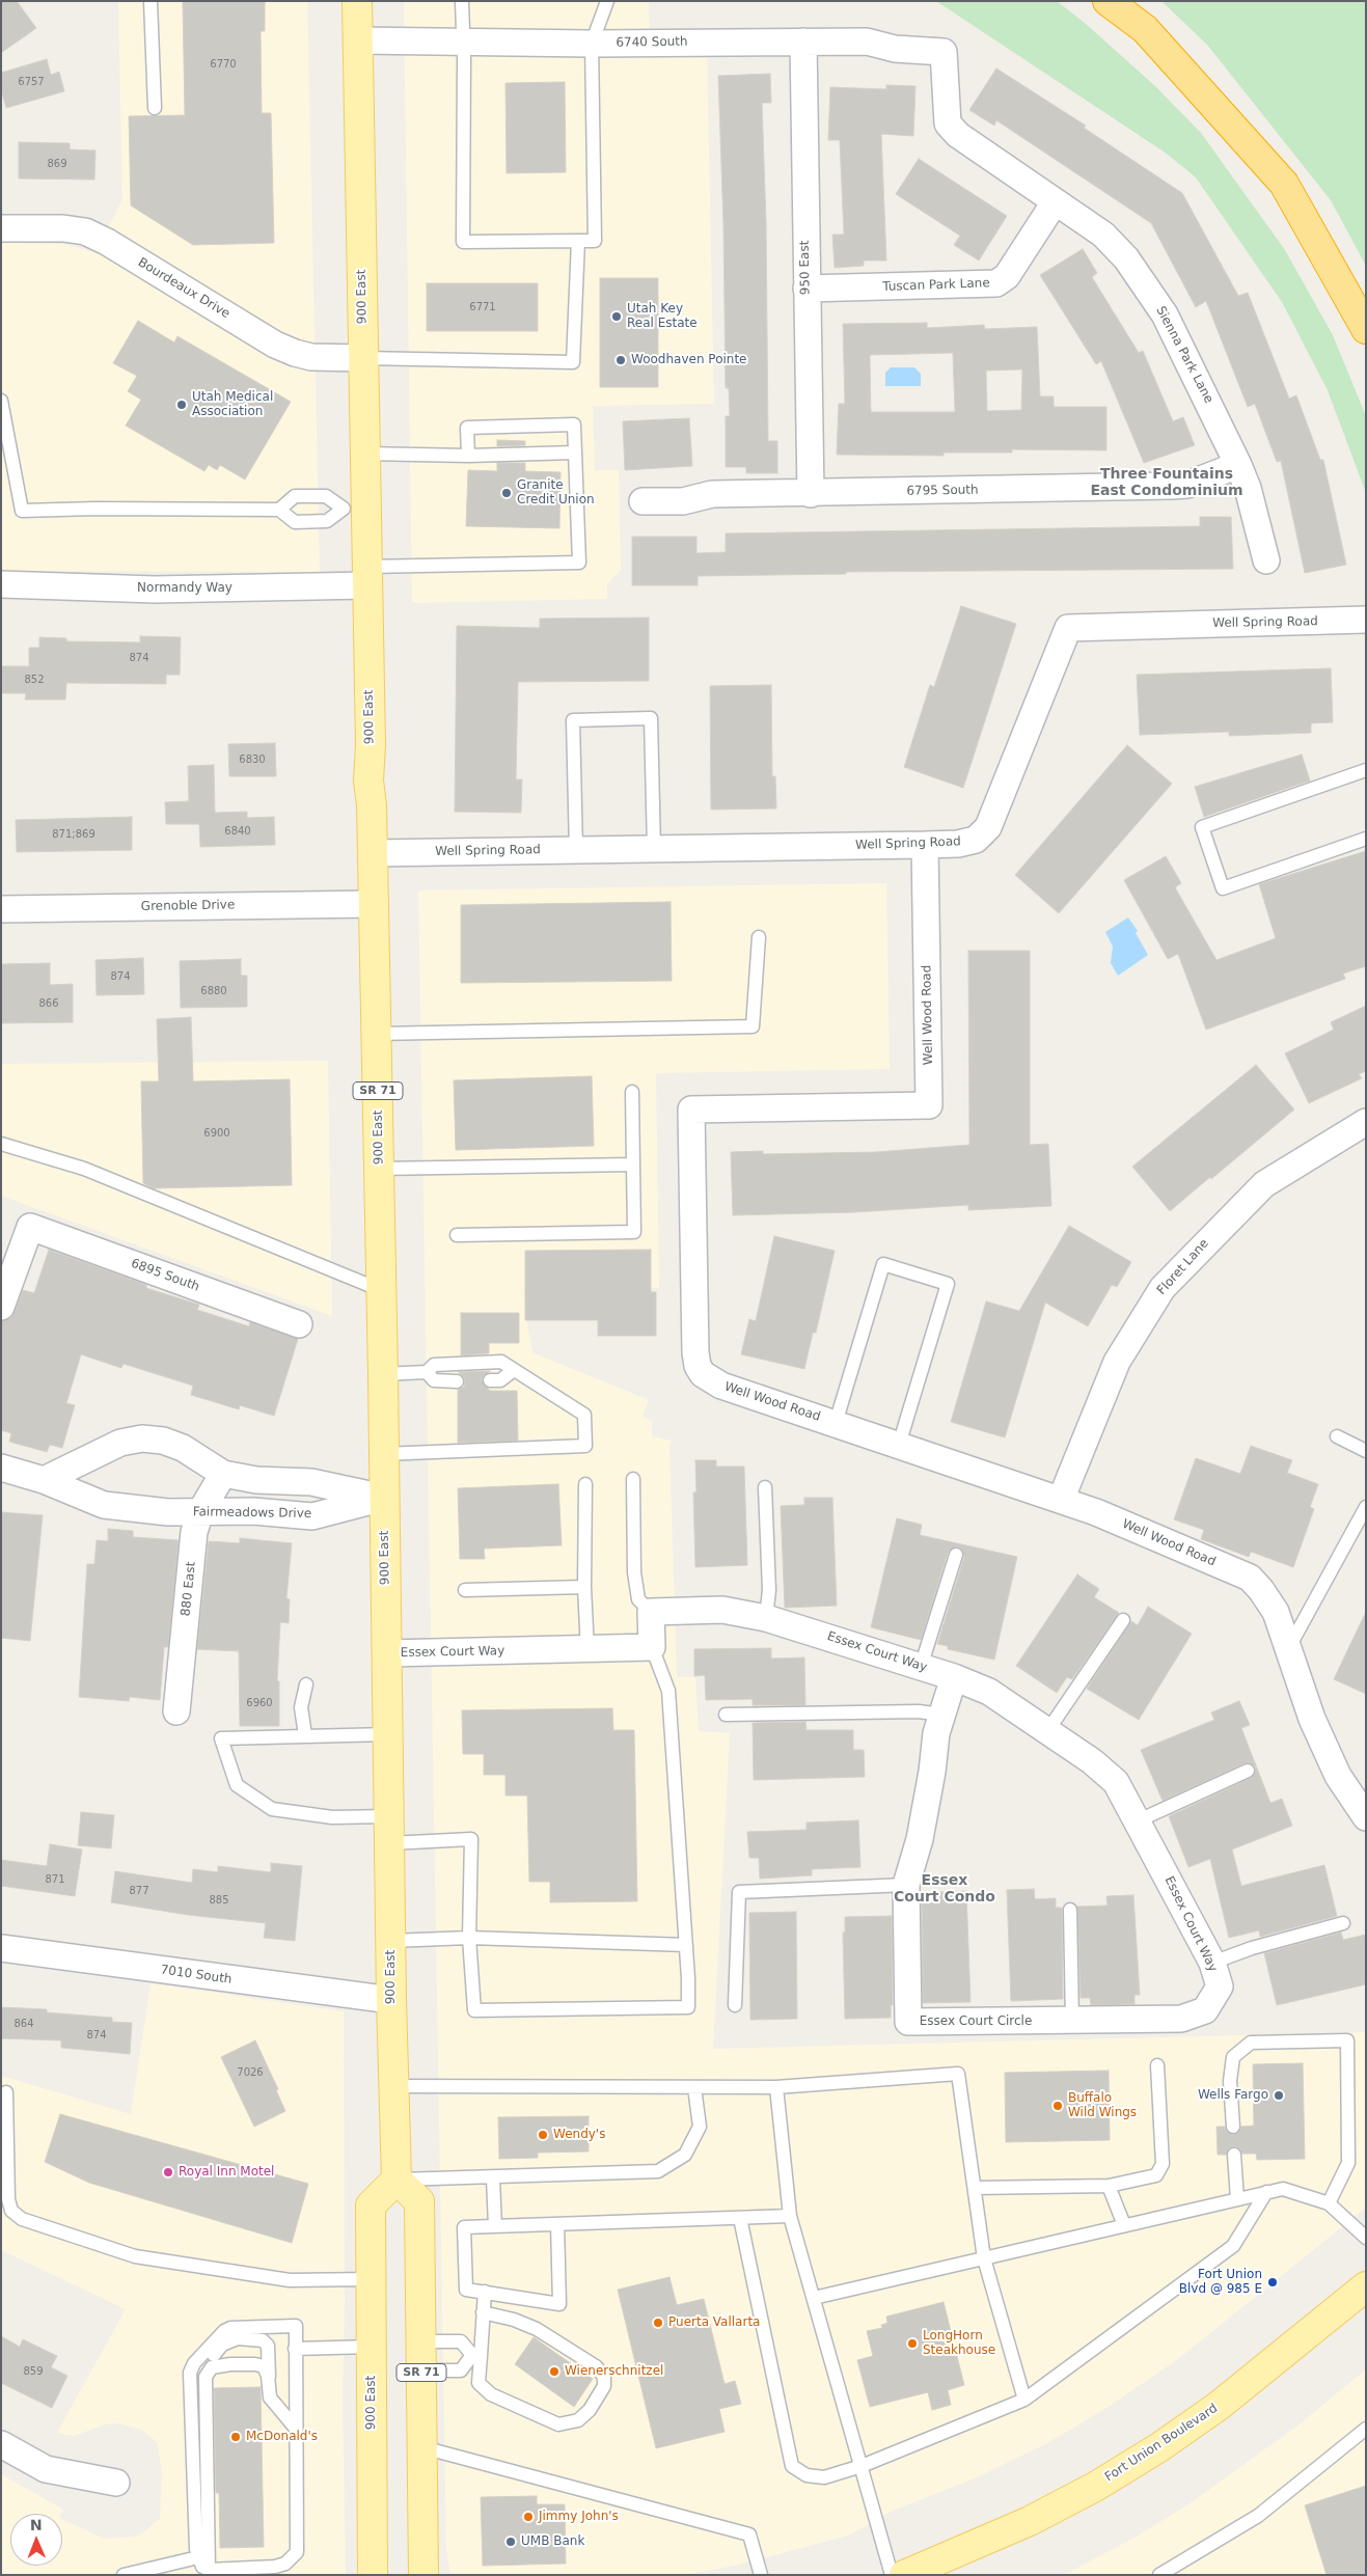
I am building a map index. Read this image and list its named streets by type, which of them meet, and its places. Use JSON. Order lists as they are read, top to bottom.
{
  "streets": {
    "main road": ["900 East", "SR 71", "Fort Union Boulevard"],
    "street": [
      "6740 South",
      "950 East",
      "Tuscan Park Lane",
      "Bourdeaux Drive",
      "Sienna Park Lane",
      "6795 South",
      "Normandy Way",
      "Well Spring Road",
      "Grenoble Drive",
      "Well Wood Road",
      "Floret Lane",
      "6895 South",
      "Fairmeadows Drive",
      "880 East",
      "Essex Court Way",
      "7010 South",
      "Essex Court Circle"
    ]
  },
  "crossings": [
    ["6740 South", "950 East"],
    ["6740 South", "900 East"],
    ["6740 South", "Sienna Park Lane"],
    ["950 East", "Tuscan Park Lane"],
    ["950 East", "6795 South"],
    ["Tuscan Park Lane", "Sienna Park Lane"],
    ["Bourdeaux Drive", "900 East"],
    ["900 East", "Normandy Way"],
    ["900 East", "Well Spring Road"],
    ["900 East", "Grenoble Drive"],
    ["900 East", "SR 71"],
    ["900 East", "Fairmeadows Drive"],
    ["900 East", "Essex Court Way"],
    ["900 East", "7010 South"],
    ["Sienna Park Lane", "6795 South"],
    ["Well Spring Road", "Well Wood Road"],
    ["Well Wood Road", "Floret Lane"],
    ["Fairmeadows Drive", "880 East"],
    ["Essex Court Way", "Essex Court Circle"]
  ],
  "districts": ["Three Fountains East Condominium", "Essex Court Condo"],
  "places": [
    "Utah Key Real Estate",
    "Woodhaven Pointe",
    "Utah Medical Association",
    "Granite Credit Union",
    "Wells Fargo",
    "Buffalo Wild Wings",
    "Wendy's",
    "Royal Inn Motel",
    "Fort Union Blvd @ 985 E",
    "Puerta Vallarta",
    "LongHorn Steakhouse",
    "Wienerschnitzel",
    "McDonald's",
    "Jimmy John's",
    "UMB Bank"
  ],
  "house_numbers": [
    "6770",
    "6757",
    "869",
    "6771",
    "874",
    "852",
    "6830",
    "6840",
    "871;869",
    "874",
    "6880",
    "866",
    "6900",
    "6960",
    "871",
    "877",
    "885",
    "864",
    "874",
    "7026",
    "859"
  ],
  "north": "top"
}
